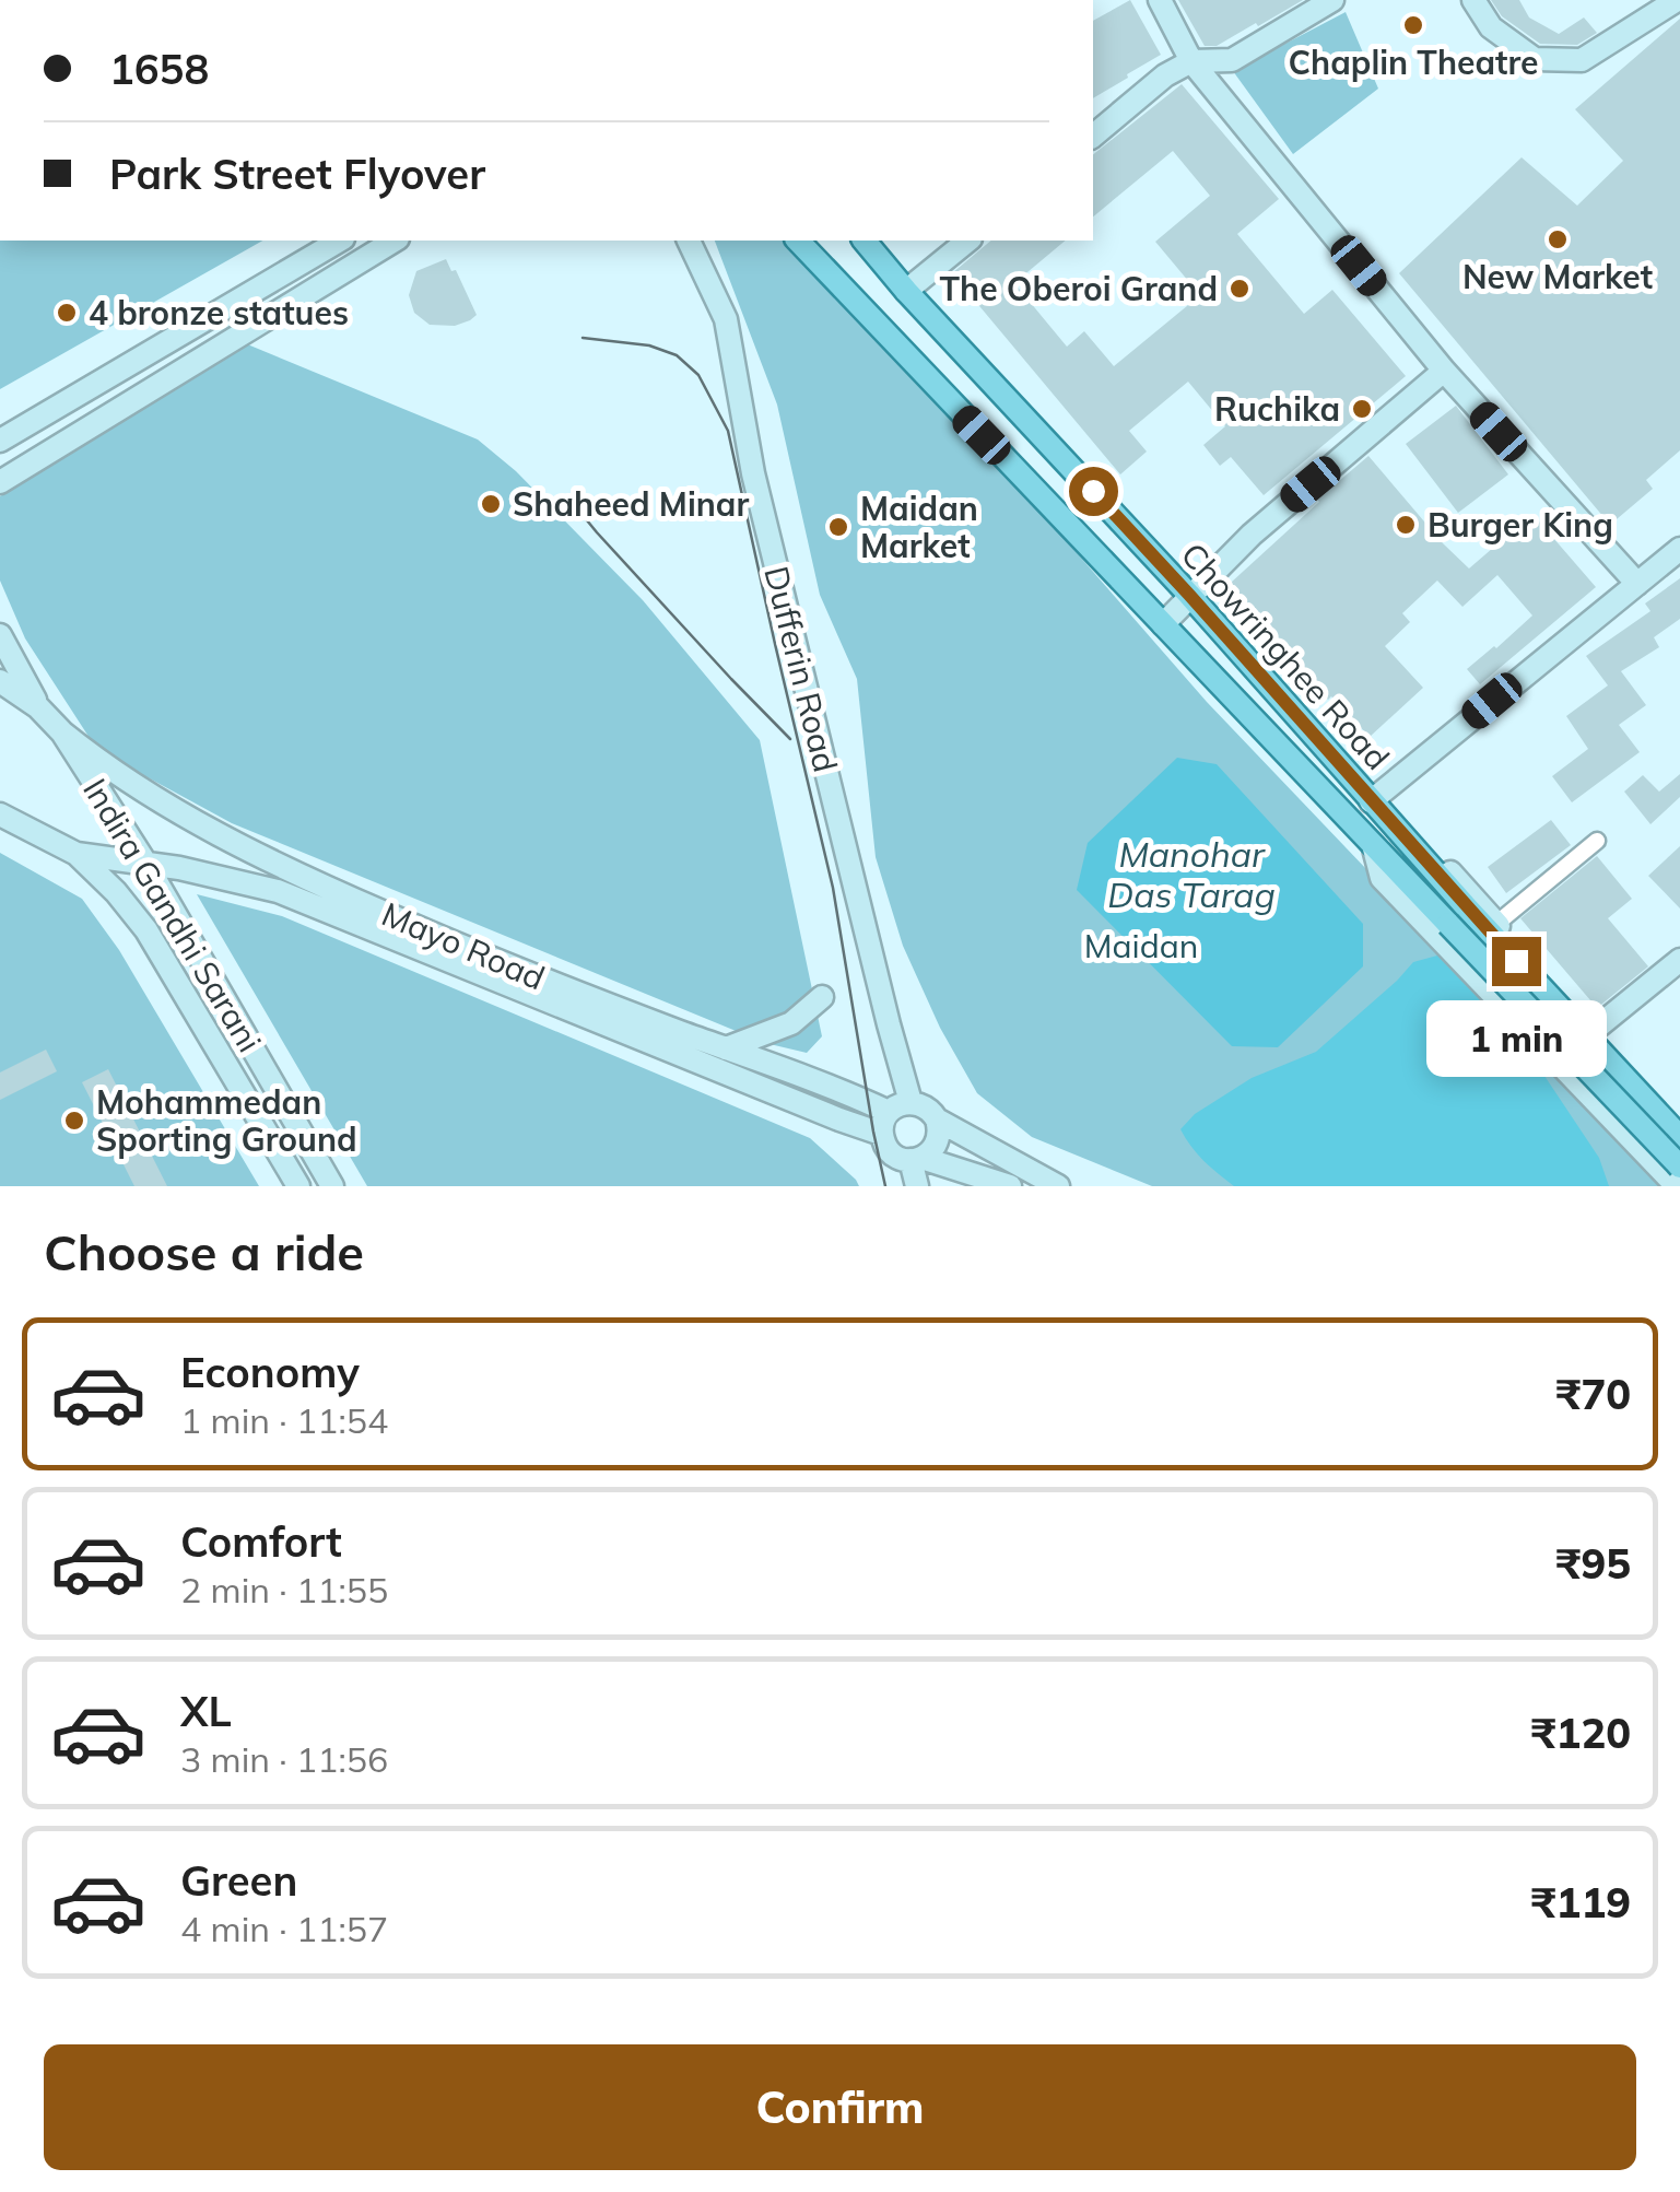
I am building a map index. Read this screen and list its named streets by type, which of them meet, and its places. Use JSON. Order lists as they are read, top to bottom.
{
  "streets": {
    "main road": [
      "Chowringhee Road",
      "Dufferin Road",
      "Indira Gandhi Sarani",
      "Mayo Road"
    ]
  },
  "crossings": [
    ["Dufferin Road", "Mayo Road"],
    ["Indira Gandhi Sarani", "Mayo Road"]
  ],
  "water": ["Manohar Das Tarag"],
  "parks": ["Maidan"],
  "places": [
    "Chaplin Theatre",
    "New Market",
    "The Oberoi Grand",
    "4 bronze statues",
    "Ruchika",
    "Shaheed Minar",
    "Burger King",
    "Maidan Market",
    "Mohammedan Sporting Ground"
  ],
  "page": {
    "banner": ["1658", "Park Street Flyover"],
    "bubble": "1 min",
    "heading": "Choose a ride",
    "list": [
      {
        "name": "Economy",
        "note": "1 min · 11:54",
        "value": "₹70"
      },
      {
        "name": "Comfort",
        "note": "2 min · 11:55",
        "value": "₹95"
      },
      {
        "name": "XL",
        "note": "3 min · 11:56",
        "value": "₹120"
      },
      {
        "name": "Green",
        "note": "4 min · 11:57",
        "value": "₹119"
      }
    ],
    "buttons": "Confirm"
  }
}
